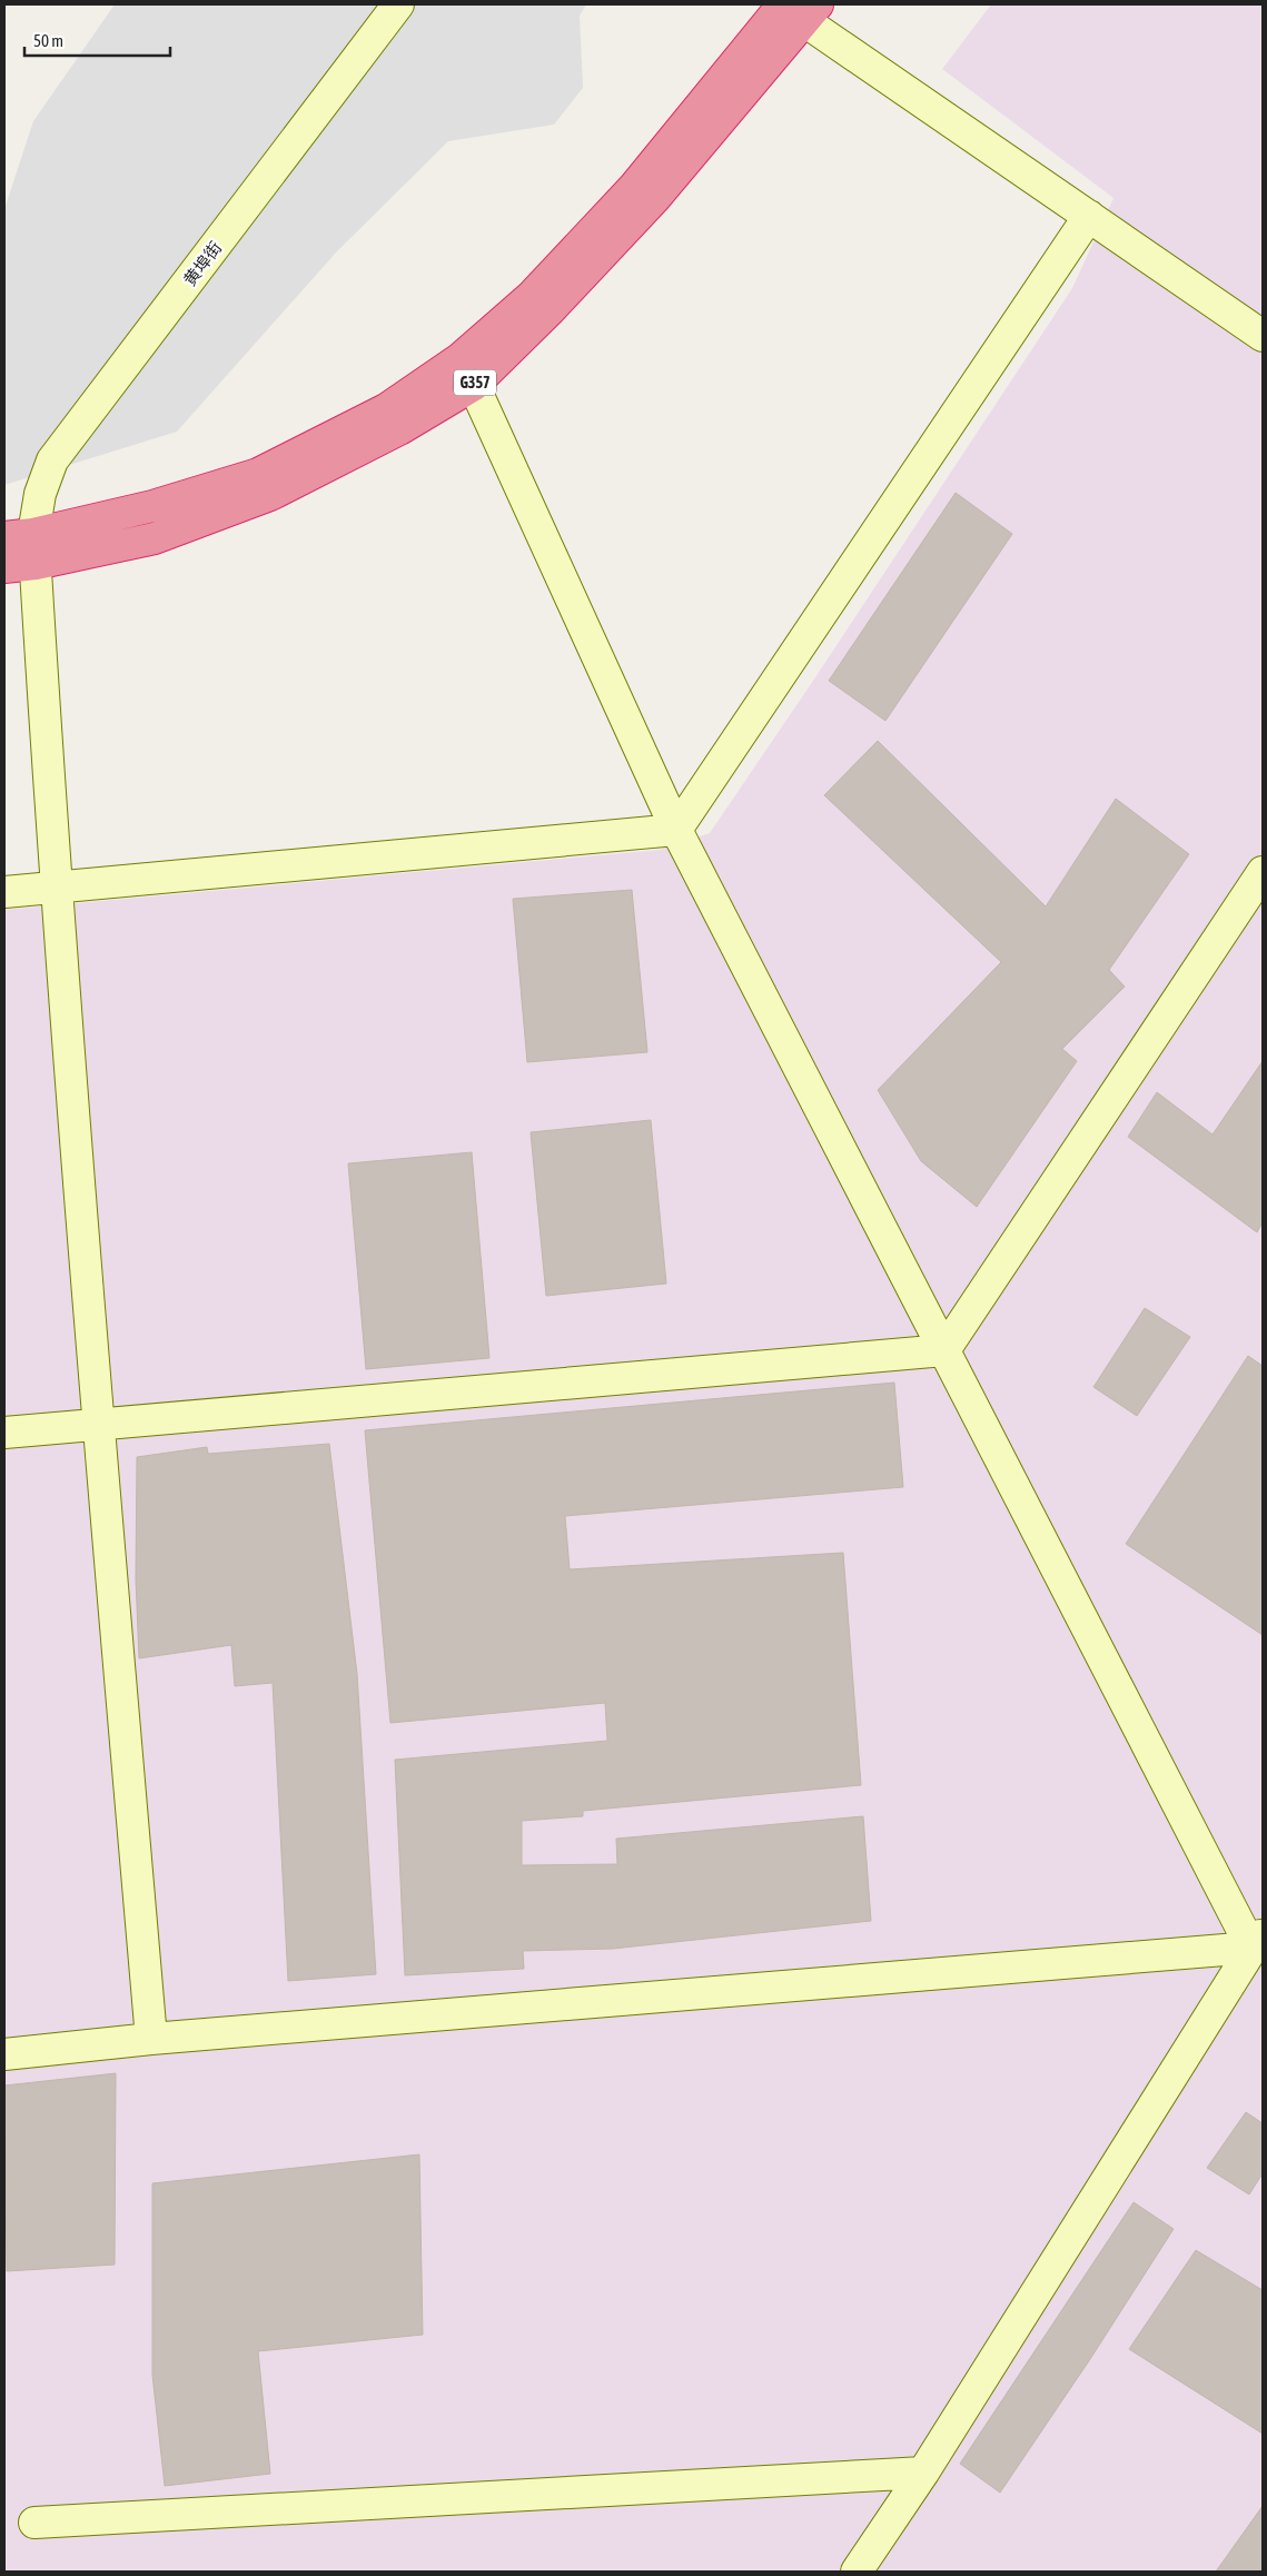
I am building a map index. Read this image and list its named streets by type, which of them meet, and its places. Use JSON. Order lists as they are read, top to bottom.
{
  "streets": {
    "highway": ["G357"],
    "street": ["黄埠街"]
  },
  "crossings": [
    ["黄埠街", "G357"]
  ],
  "scale_bar": "50 m"
}
